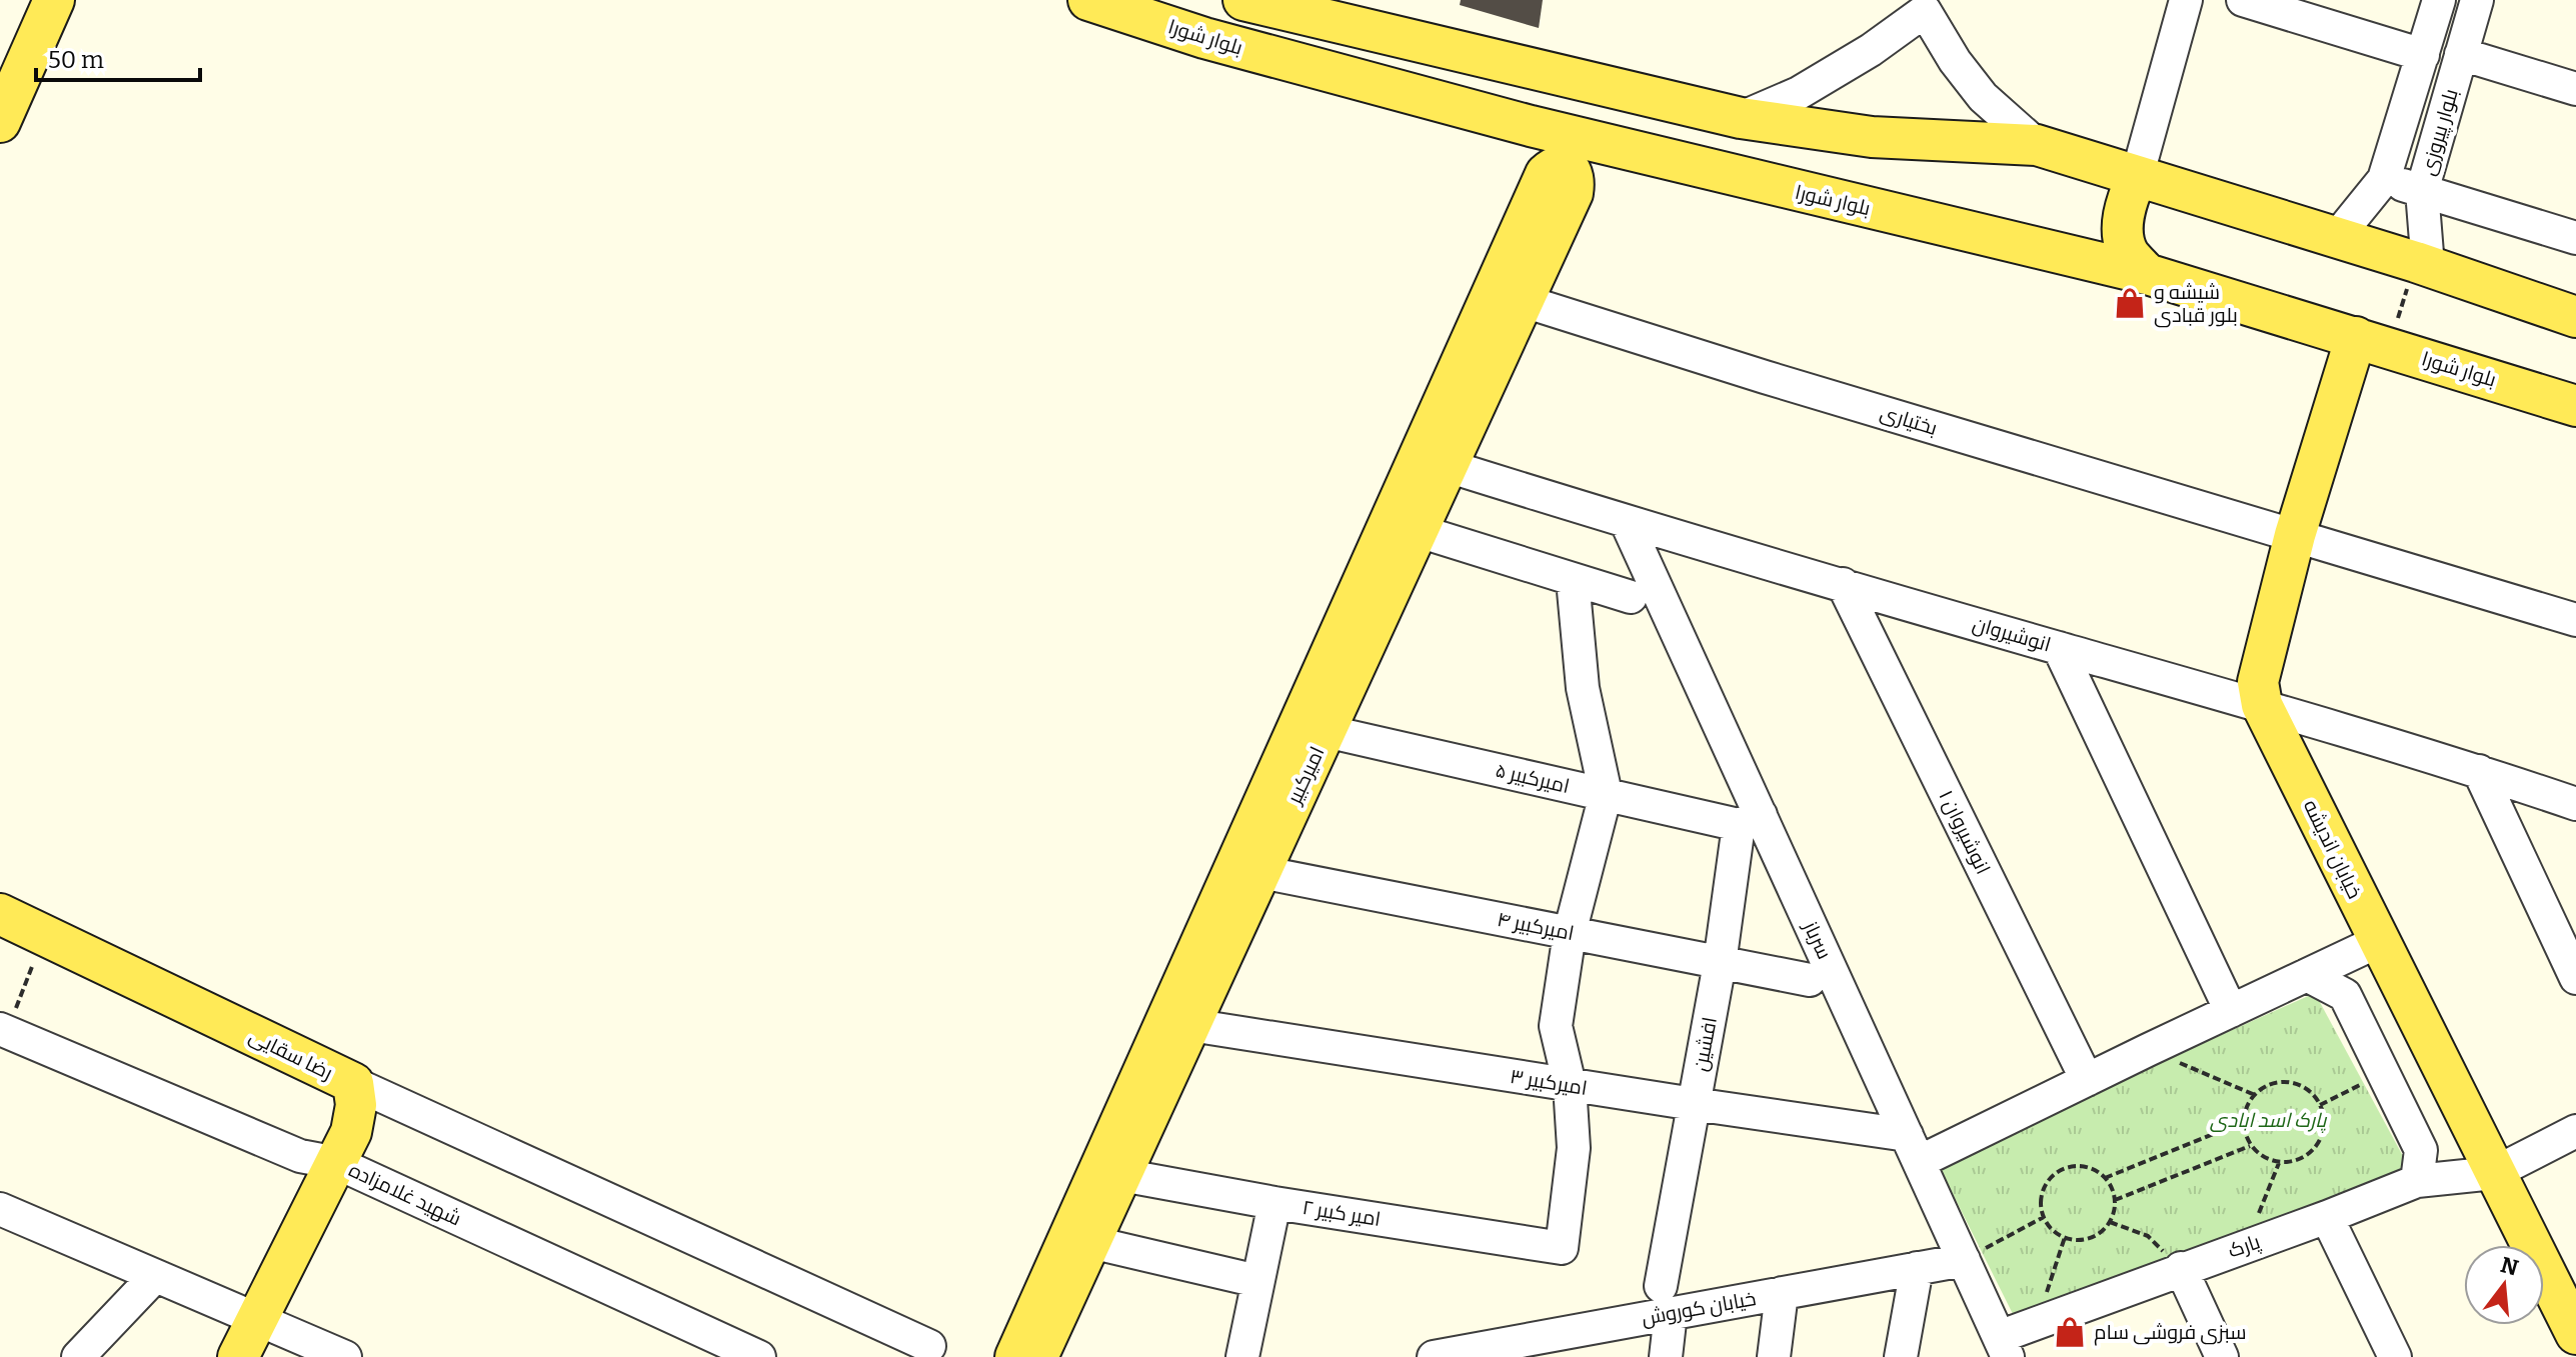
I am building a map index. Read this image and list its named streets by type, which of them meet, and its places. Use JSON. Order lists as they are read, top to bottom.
{
  "streets": {
    "main road": [
      "بلوار شورا",
      "امیرکبیر",
      "خیابان اندیشه",
      "رضا سقایی"
    ],
    "street": [
      "بلوار پیروزی",
      "بختیاری",
      "انوشیروان",
      "امیرکبیر ۵",
      "انوشیروان ۱",
      "امیرکبیر ۴",
      "سرباز",
      "افشین",
      "امیرکبیر ۳",
      "شهید غلامزاده",
      "امیر کبیر ۲",
      "پارک",
      "خیابان کوروش"
    ]
  },
  "crossings": [
    ["بلوار شورا", "خیابان اندیشه"],
    ["بختیاری", "امیرکبیر"],
    ["بختیاری", "خیابان اندیشه"],
    ["انوشیروان", "امیرکبیر"],
    ["انوشیروان", "انوشیروان ۱"],
    ["انوشیروان", "خیابان اندیشه"],
    ["انوشیروان", "سرباز"],
    ["امیرکبیر", "امیرکبیر ۵"],
    ["امیرکبیر", "امیرکبیر ۴"],
    ["امیرکبیر", "امیرکبیر ۳"],
    ["امیرکبیر", "امیر کبیر ۲"],
    ["امیرکبیر ۵", "سرباز"],
    ["امیرکبیر ۵", "افشین"],
    ["خیابان اندیشه", "پارک"],
    ["امیرکبیر ۴", "افشین"],
    ["سرباز", "افشین"],
    ["سرباز", "امیرکبیر ۳"],
    ["سرباز", "پارک"],
    ["سرباز", "خیابان کوروش"],
    ["افشین", "امیرکبیر ۳"],
    ["افشین", "خیابان کوروش"],
    ["رضا سقایی", "شهید غلامزاده"],
    ["امیرکبیر ۳", "امیر کبیر ۲"]
  ],
  "parks": ["پارک اسد ابادی"],
  "places": {
    "shop": ["شیشه و بلور قبادی", "سبزی فروشی سام"]
  },
  "scale_bar": "50 m",
  "north": "top"
}
